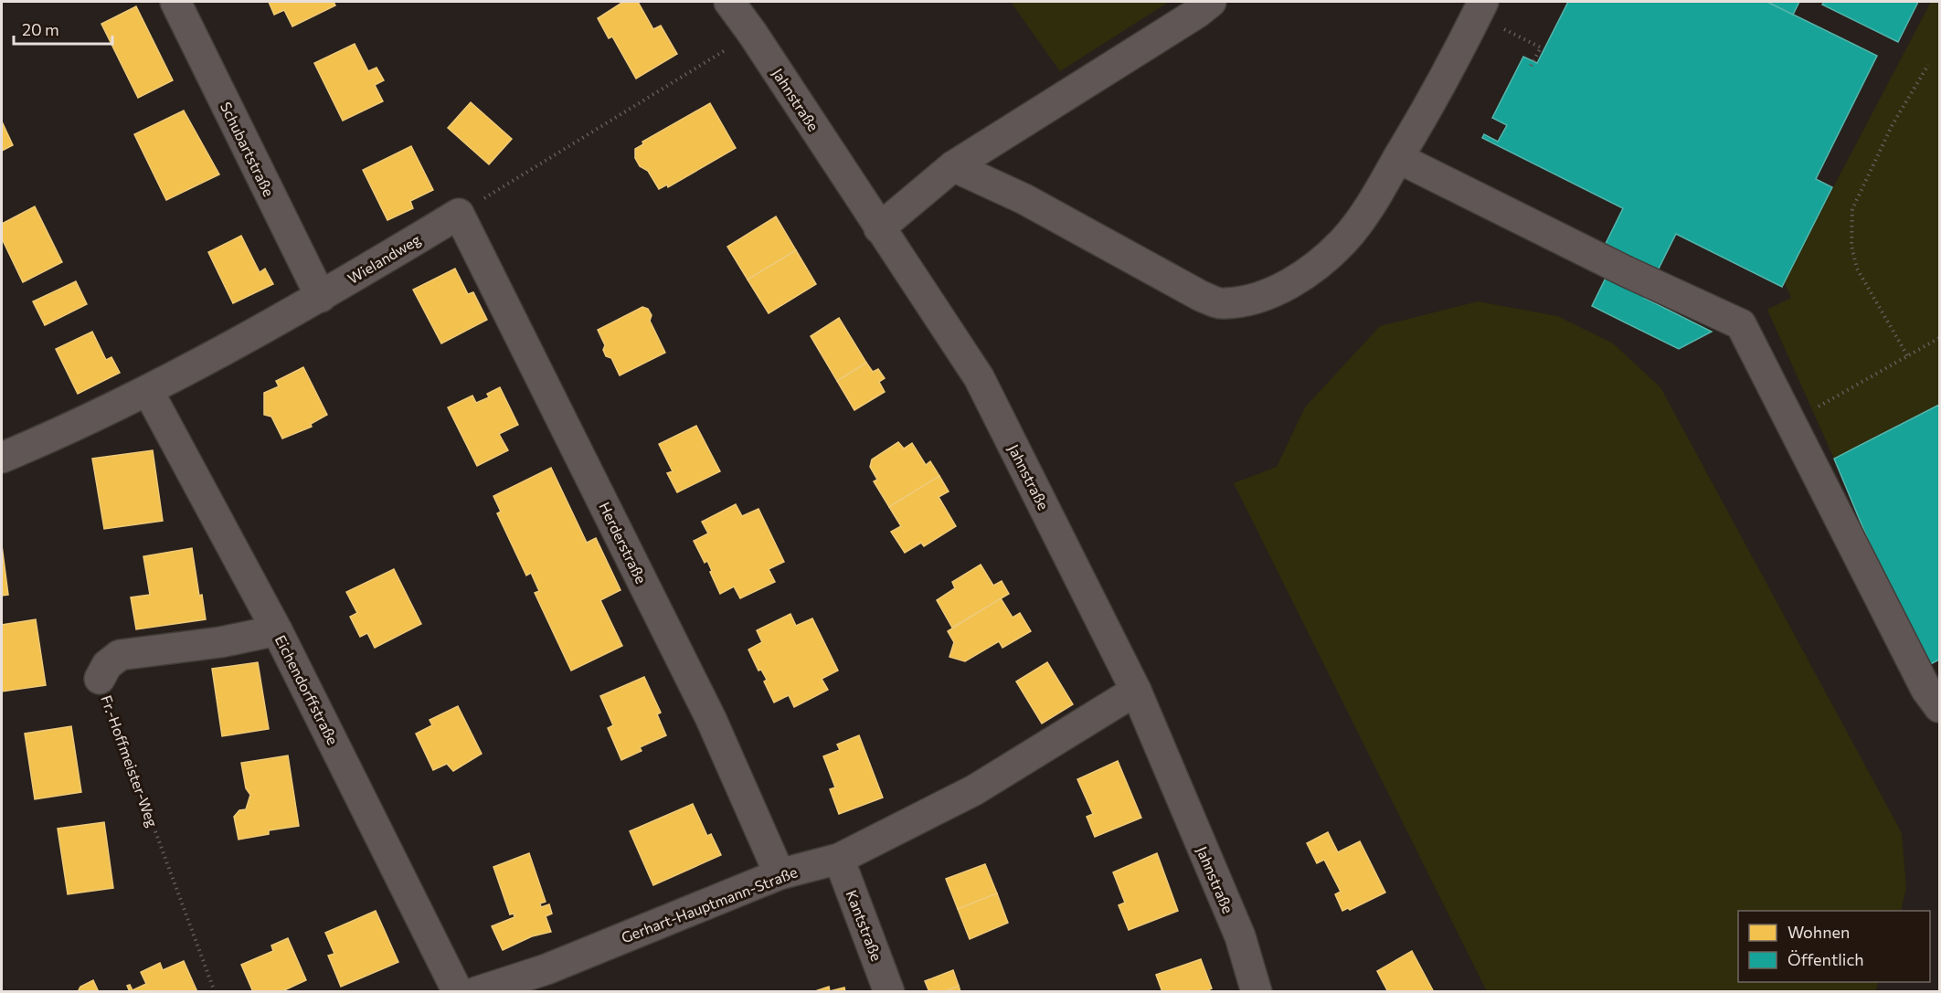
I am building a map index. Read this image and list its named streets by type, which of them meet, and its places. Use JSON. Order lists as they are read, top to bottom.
{
  "streets": {
    "street": [
      "Jahnstraße",
      "Schubartstraße",
      "Wielandweg",
      "Herderstraße",
      "Eichendorffstraße",
      "Fr.-Hoffmeister-Weg",
      "Gerhart-Hauptmann-Straße",
      "Kantstraße"
    ]
  },
  "crossings": [
    ["Jahnstraße", "Gerhart-Hauptmann-Straße"],
    ["Schubartstraße", "Wielandweg"],
    ["Wielandweg", "Herderstraße"],
    ["Wielandweg", "Eichendorffstraße"],
    ["Herderstraße", "Gerhart-Hauptmann-Straße"],
    ["Eichendorffstraße", "Fr.-Hoffmeister-Weg"],
    ["Gerhart-Hauptmann-Straße", "Kantstraße"]
  ],
  "legend": ["Wohnen", "Öffentlich"],
  "scale_bar": "20 m"
}
